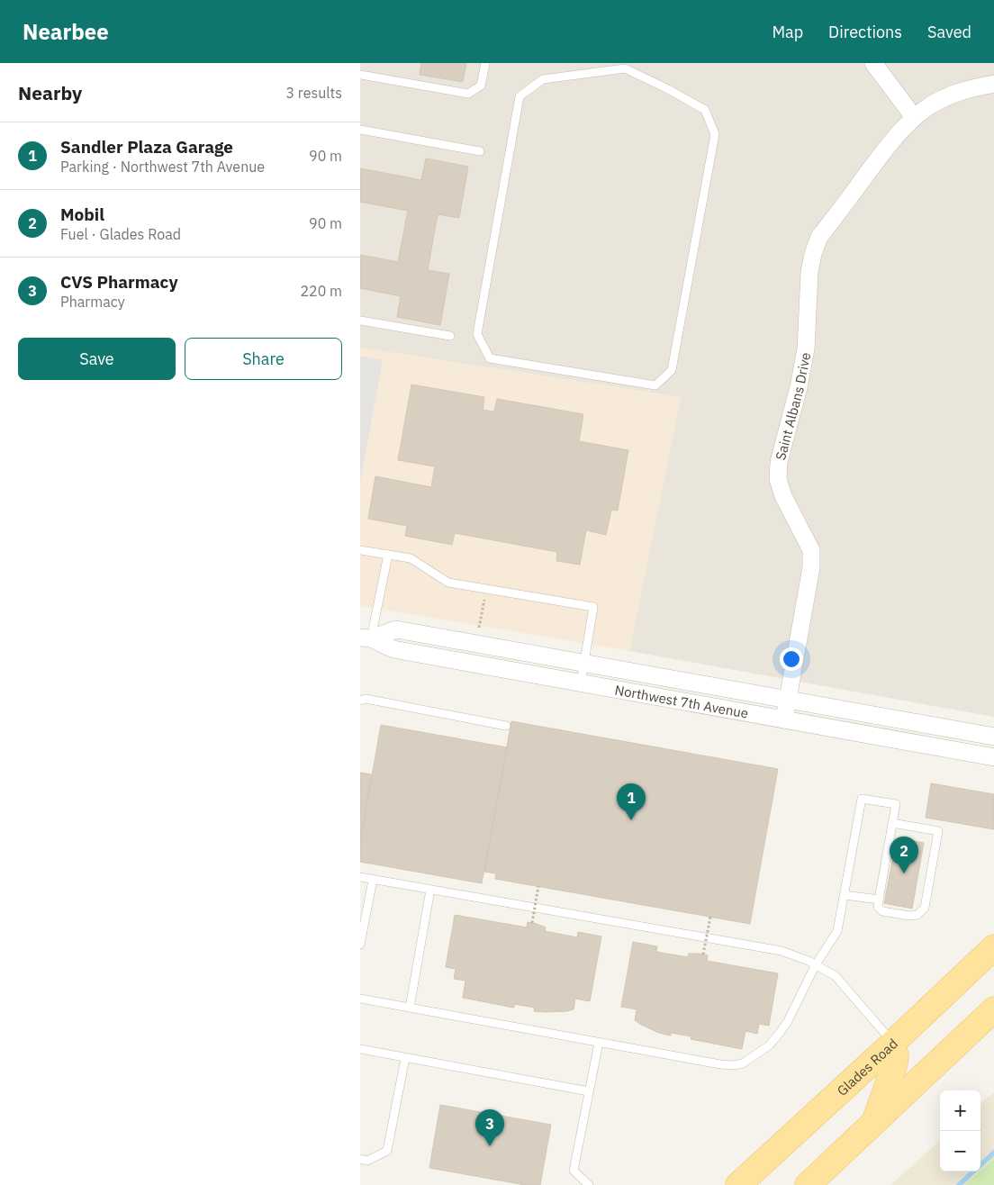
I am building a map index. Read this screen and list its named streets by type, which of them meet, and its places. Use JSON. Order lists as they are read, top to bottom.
{
  "streets": {
    "main road": ["Glades Road"],
    "street": ["Saint Albans Drive", "Northwest 7th Avenue"]
  },
  "crossings": [
    ["Saint Albans Drive", "Northwest 7th Avenue"]
  ],
  "page": {
    "header": "Nearbee",
    "nav": ["Map", "Directions", "Saved"],
    "heading": ["Nearby", "3 results"],
    "list": [
      {
        "mark": "1",
        "name": "Sandler Plaza Garage",
        "note": "Parking · Northwest 7th Avenue",
        "value": "90 m"
      },
      {
        "mark": "2",
        "name": "Mobil",
        "note": "Fuel · Glades Road",
        "value": "90 m"
      },
      {
        "mark": "3",
        "name": "CVS Pharmacy",
        "note": "Pharmacy",
        "value": "220 m"
      }
    ],
    "buttons": ["Save", "Share"],
    "pins": ["1", "2", "3"],
    "map_buttons": ["+", "−"]
  }
}
